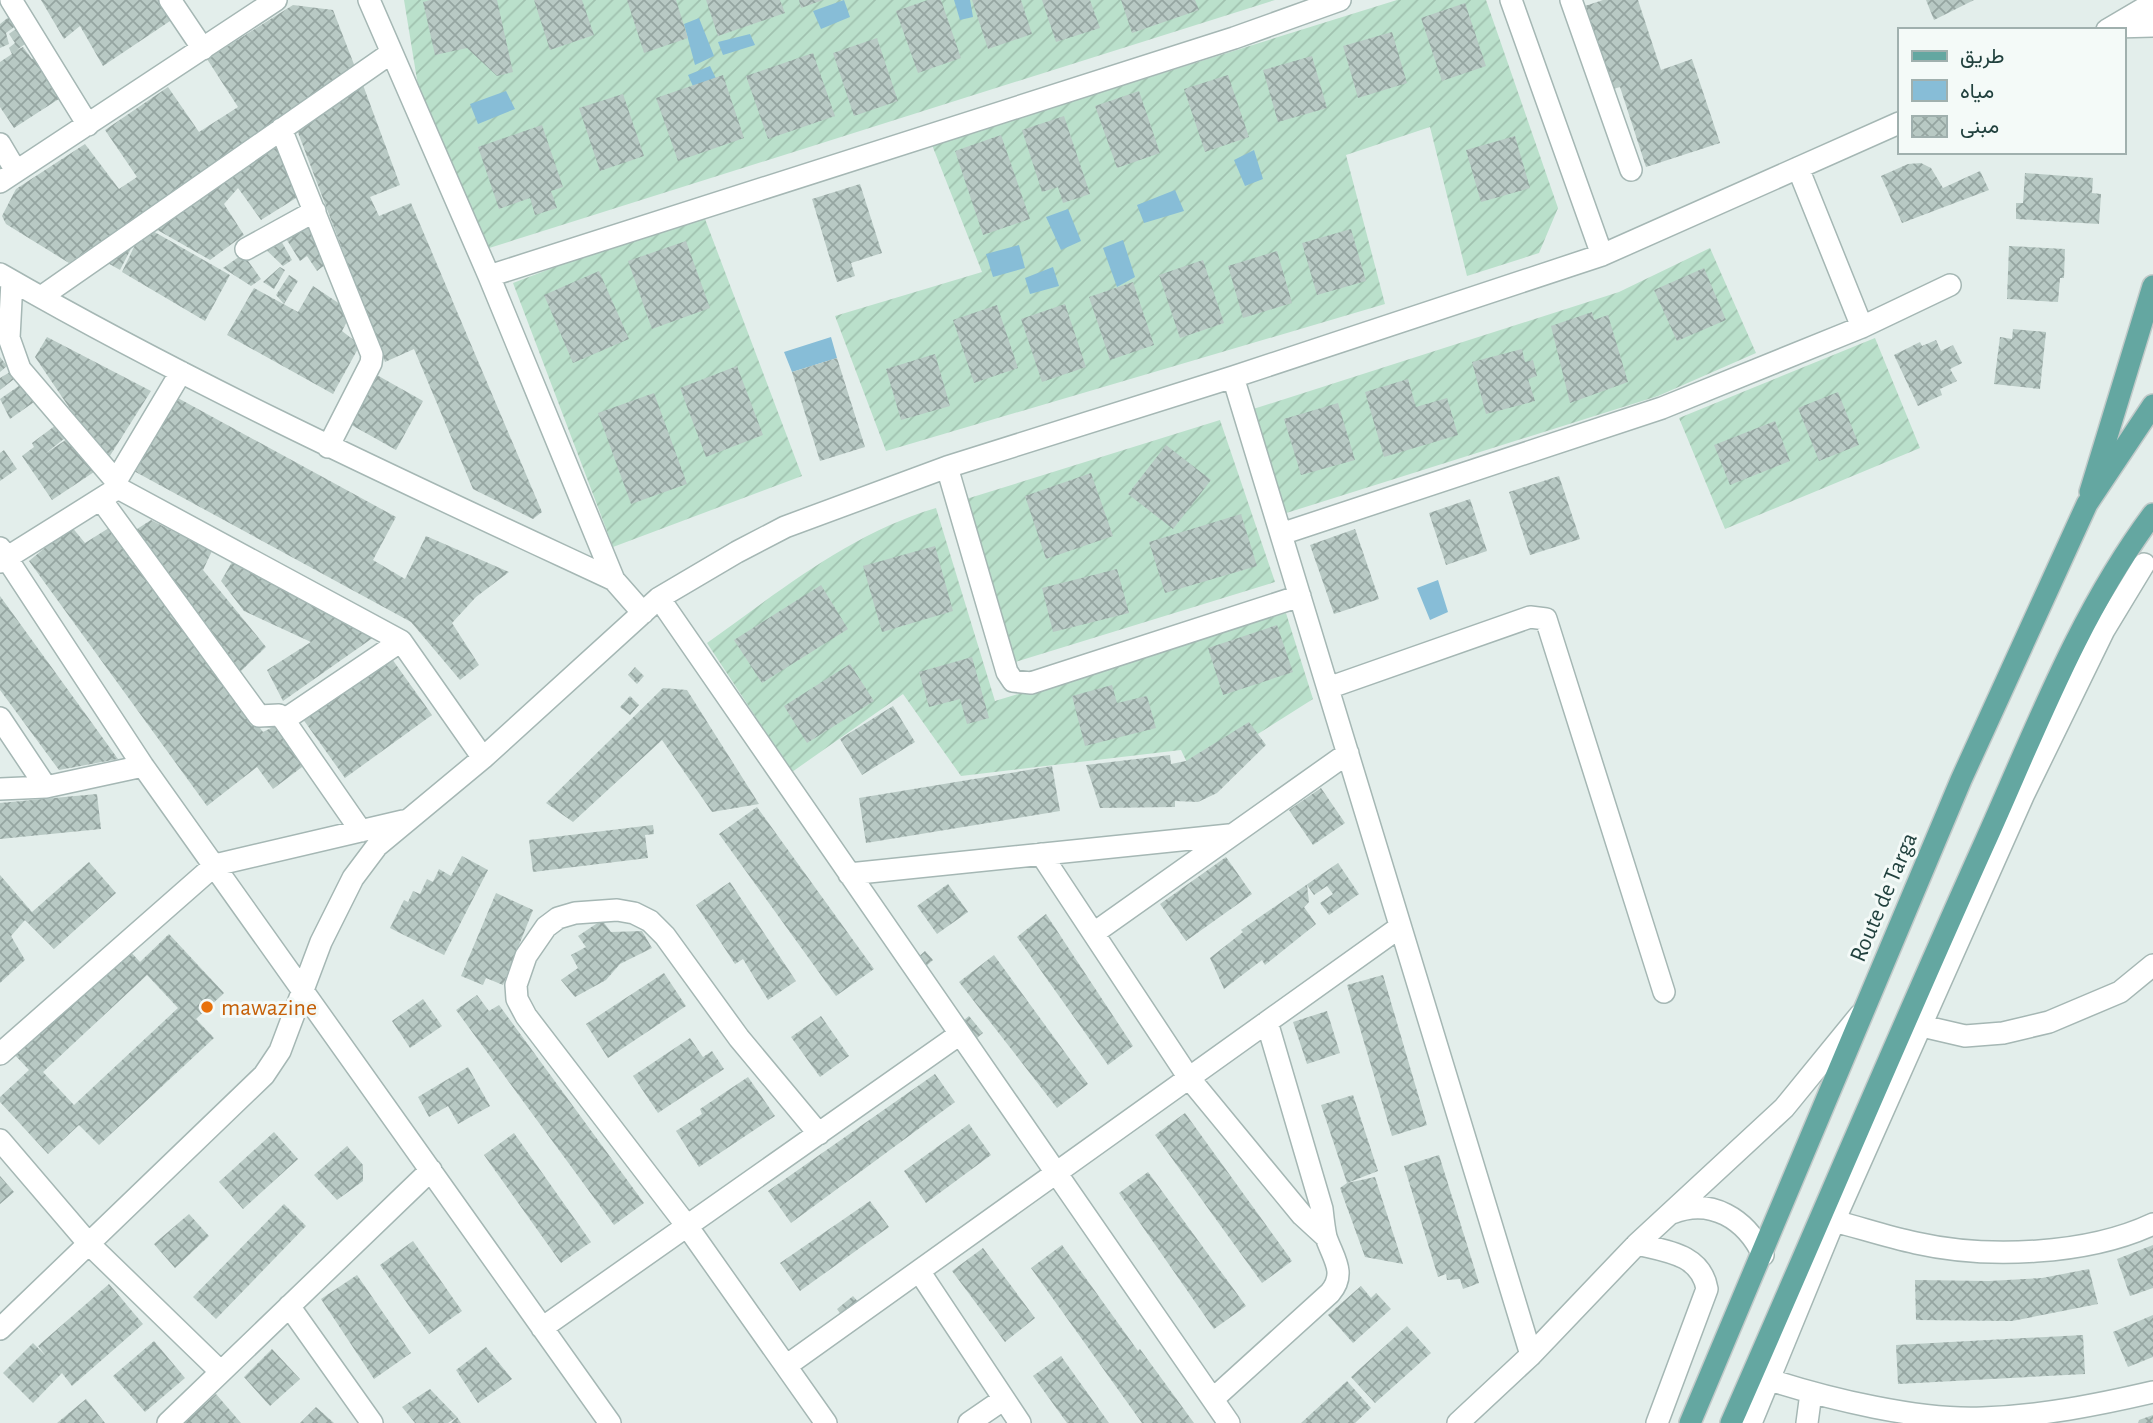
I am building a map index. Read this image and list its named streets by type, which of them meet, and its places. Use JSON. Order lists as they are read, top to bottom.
{
  "streets": {
    "main road": ["Route de Targa"]
  },
  "places": ["mawazine"],
  "legend": ["طريق", "مياه", "مبنى"]
}
